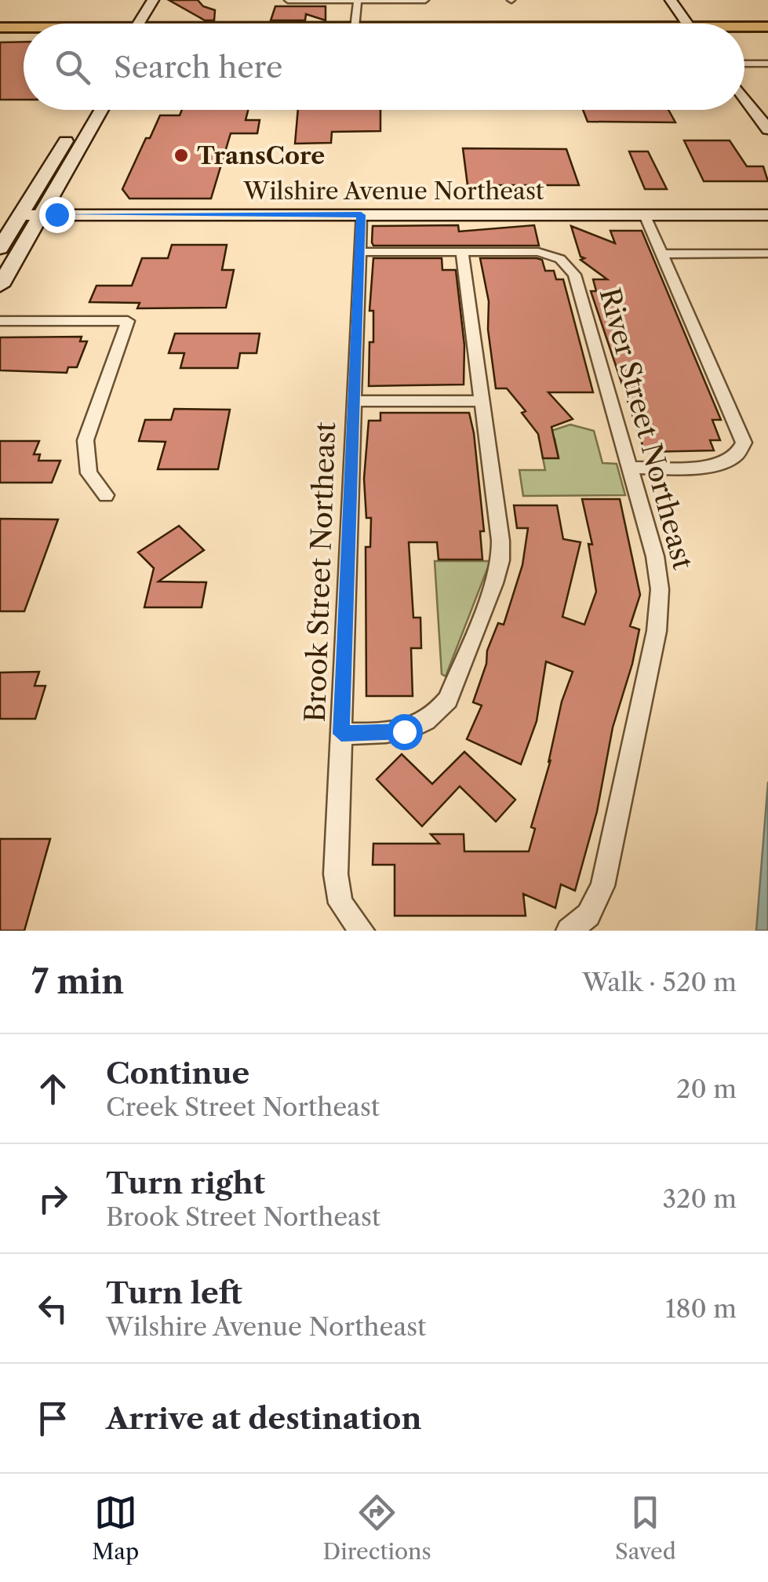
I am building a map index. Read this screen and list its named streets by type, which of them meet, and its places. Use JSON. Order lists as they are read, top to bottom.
{
  "streets": {
    "street": ["Wilshire Avenue Northeast", "River Street Northeast", "Brook Street Northeast"]
  },
  "crossings": [
    ["Wilshire Avenue Northeast", "Brook Street Northeast"]
  ],
  "places": ["TransCore"],
  "page": {
    "search": "Search here",
    "heading": ["7 min", "Walk · 520 m"],
    "list": [
      ["Continue", "Creek Street Northeast", "20 m"],
      ["Turn right", "Brook Street Northeast", "320 m"],
      ["Turn left", "Wilshire Avenue Northeast", "180 m"],
      "Arrive at destination"
    ],
    "nav": ["Map", "Directions", "Saved"]
  }
}
